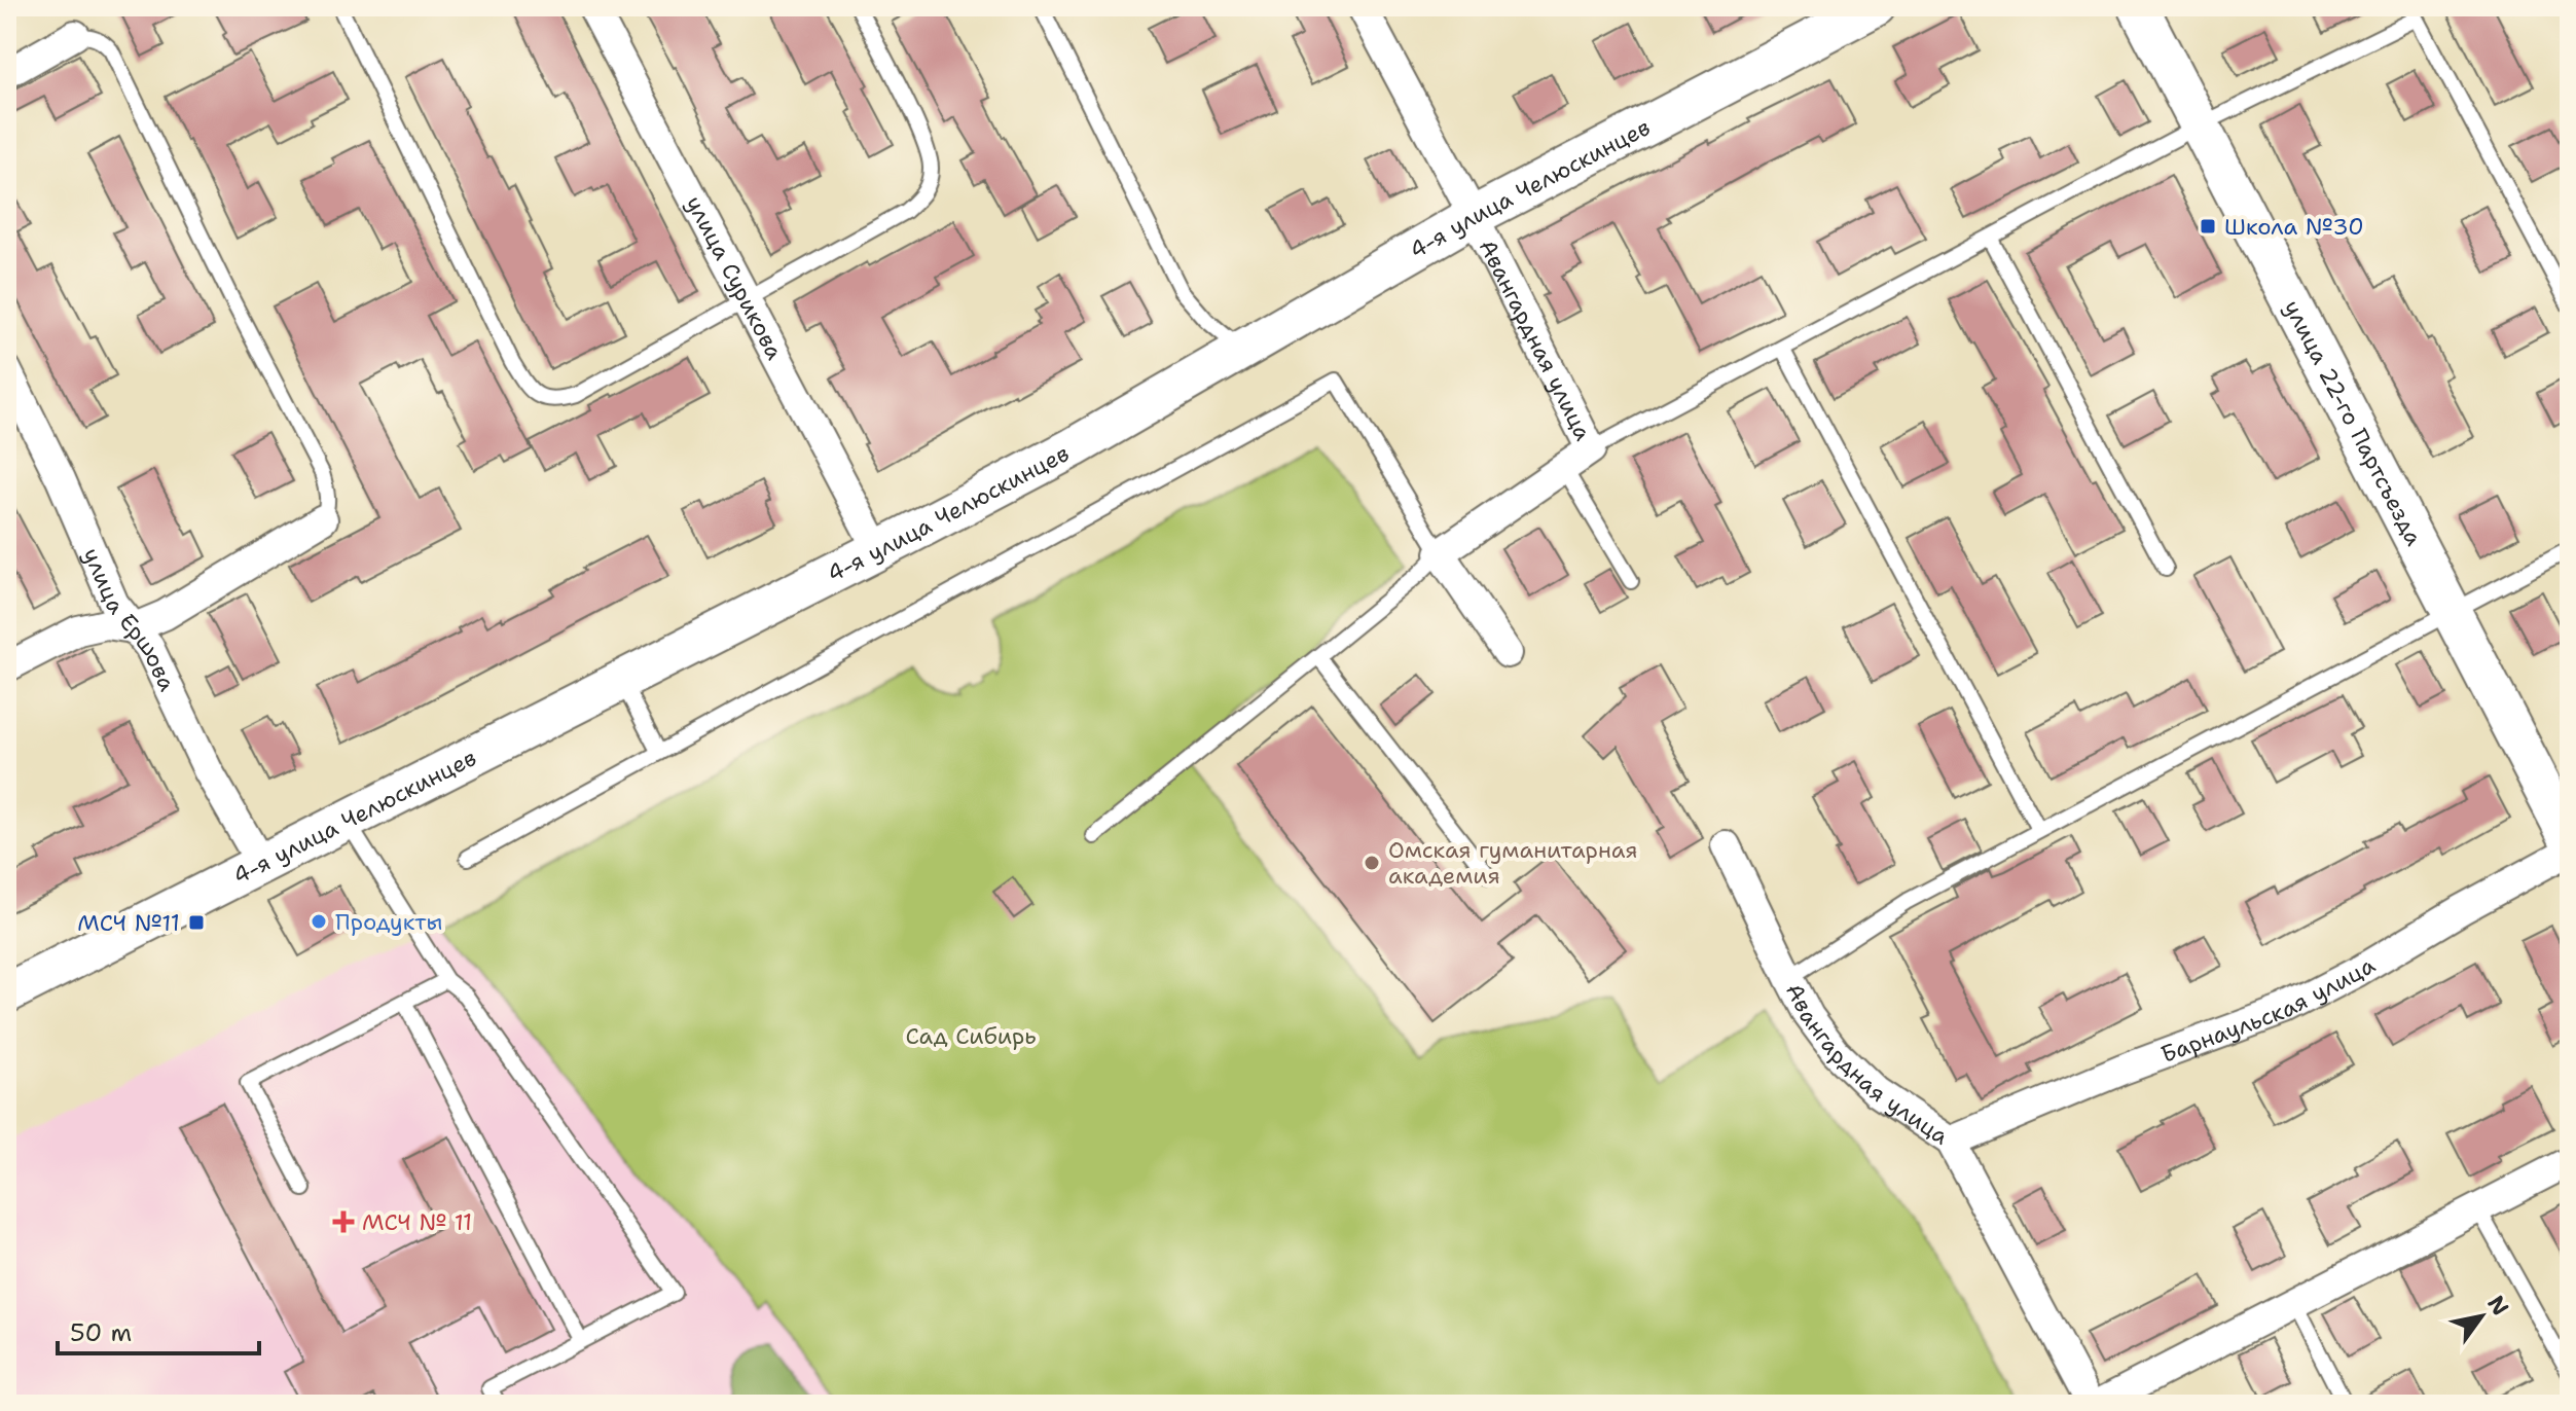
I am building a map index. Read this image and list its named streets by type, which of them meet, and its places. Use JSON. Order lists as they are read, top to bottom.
{
  "streets": {
    "main road": ["4-я улица Челюскинцев", "улица 22-го Партсъезда"],
    "street": [
      "улица Сурикова",
      "Авангардная улица",
      "улица Ершова",
      "Барнаульская улица"
    ]
  },
  "crossings": [
    ["4-я улица Челюскинцев", "улица Сурикова"],
    ["4-я улица Челюскинцев", "Авангардная улица"],
    ["4-я улица Челюскинцев", "улица Ершова"],
    ["Авангардная улица", "Барнаульская улица"]
  ],
  "parks": ["Сад Сибирь"],
  "places": {
    "transit": ["Школа №30", "МСЧ №11"],
    "other": ["Омская гуманитарная академия", "Продукты"],
    "health": ["МСЧ № 11"]
  },
  "scale_bar": "50 m",
  "north": "top right"
}
